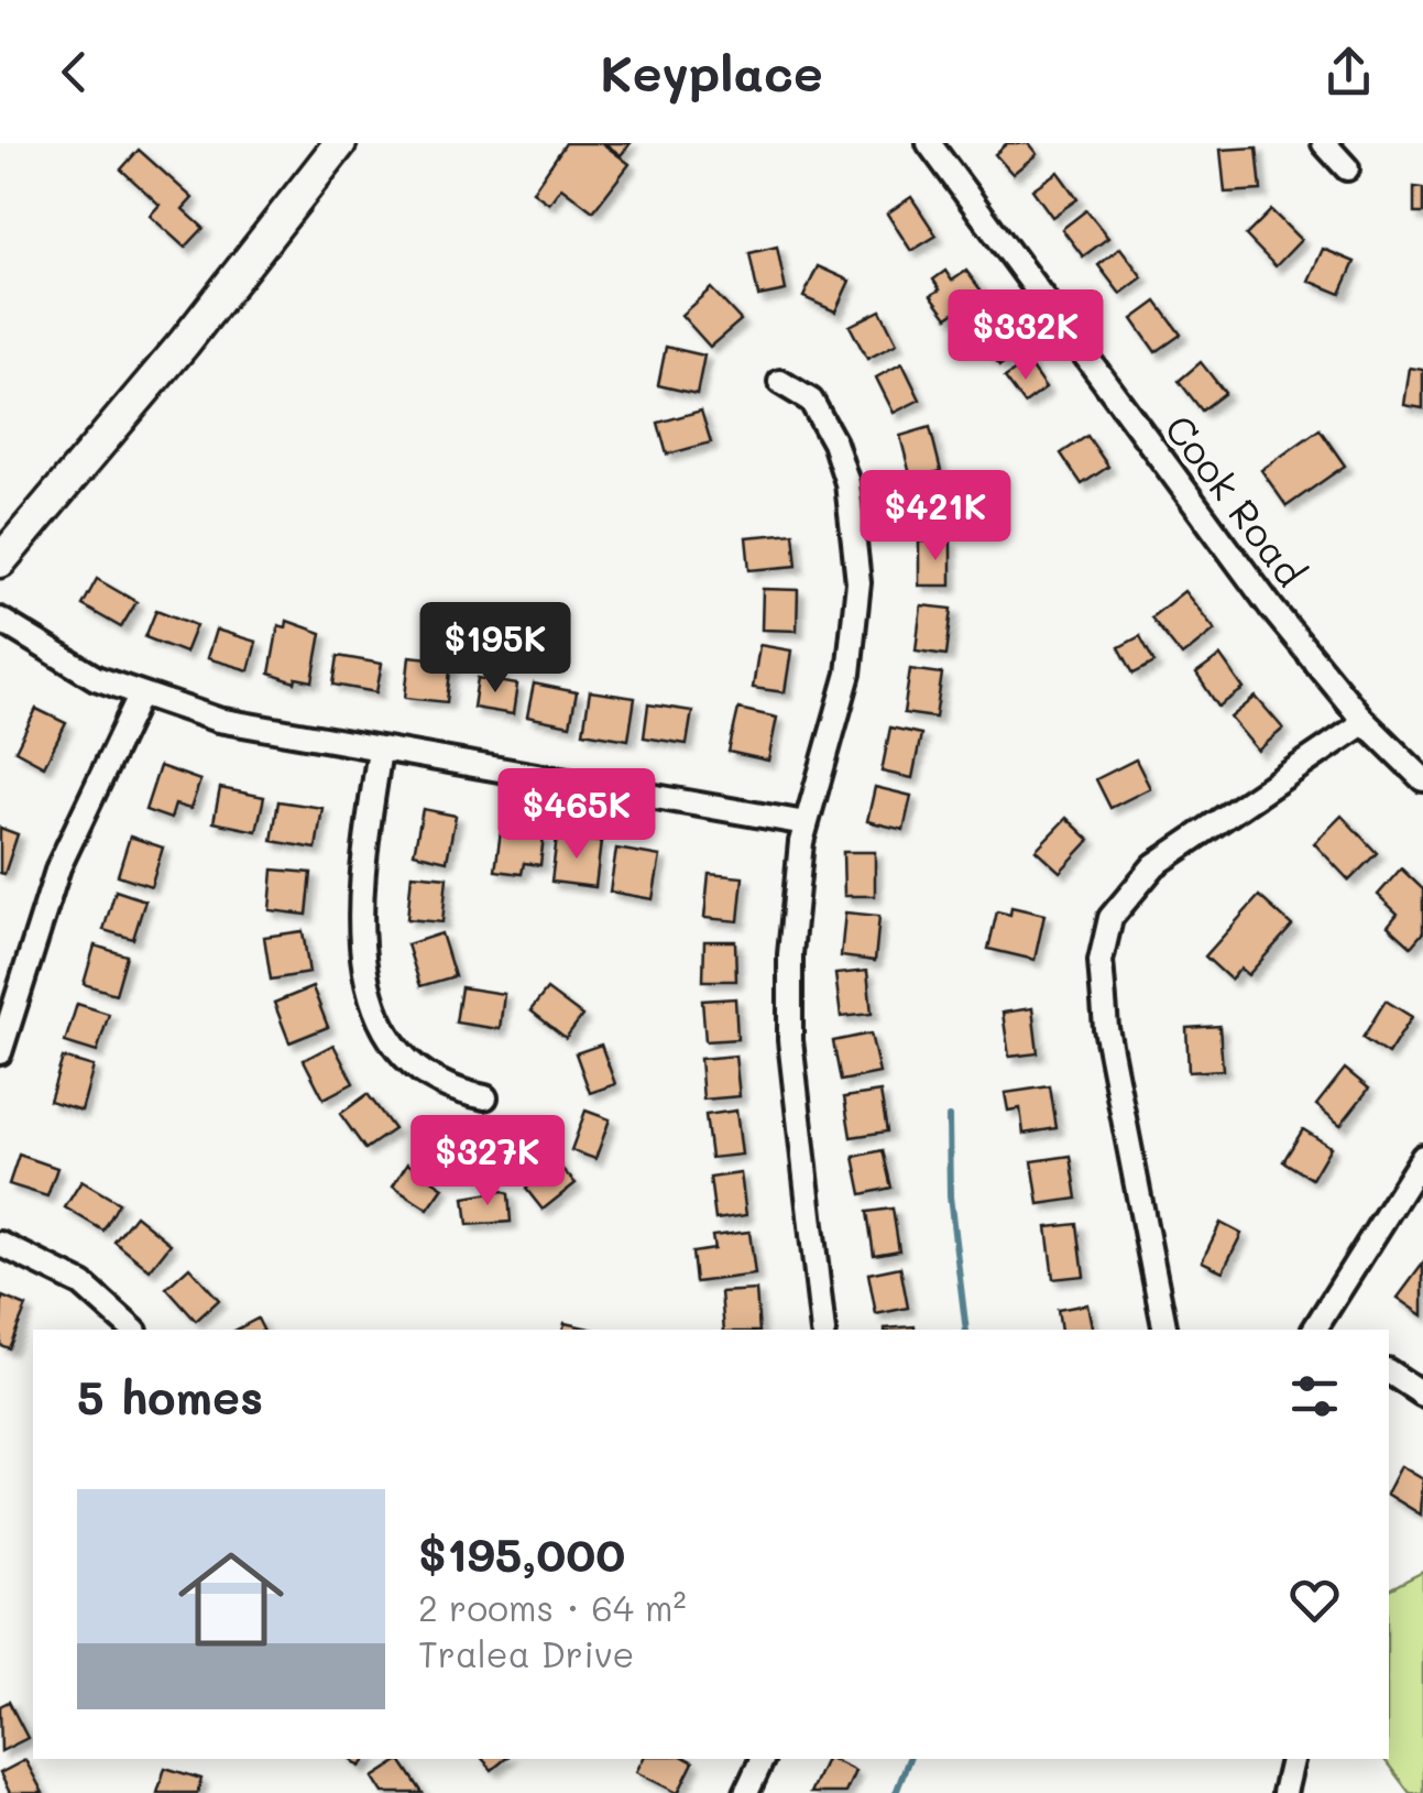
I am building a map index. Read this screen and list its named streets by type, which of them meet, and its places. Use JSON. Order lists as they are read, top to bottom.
{
  "streets": {
    "street": ["Cook Road"]
  },
  "page": {
    "header": "Keyplace",
    "price": [
      "$332K",
      "$421K",
      "$195K",
      "$465K",
      "$327K"
    ],
    "heading": "5 homes",
    "list": [
      {
        "name": "$195,000",
        "note": "2 rooms · 64 m² · Tralea Drive"
      }
    ]
  }
}
